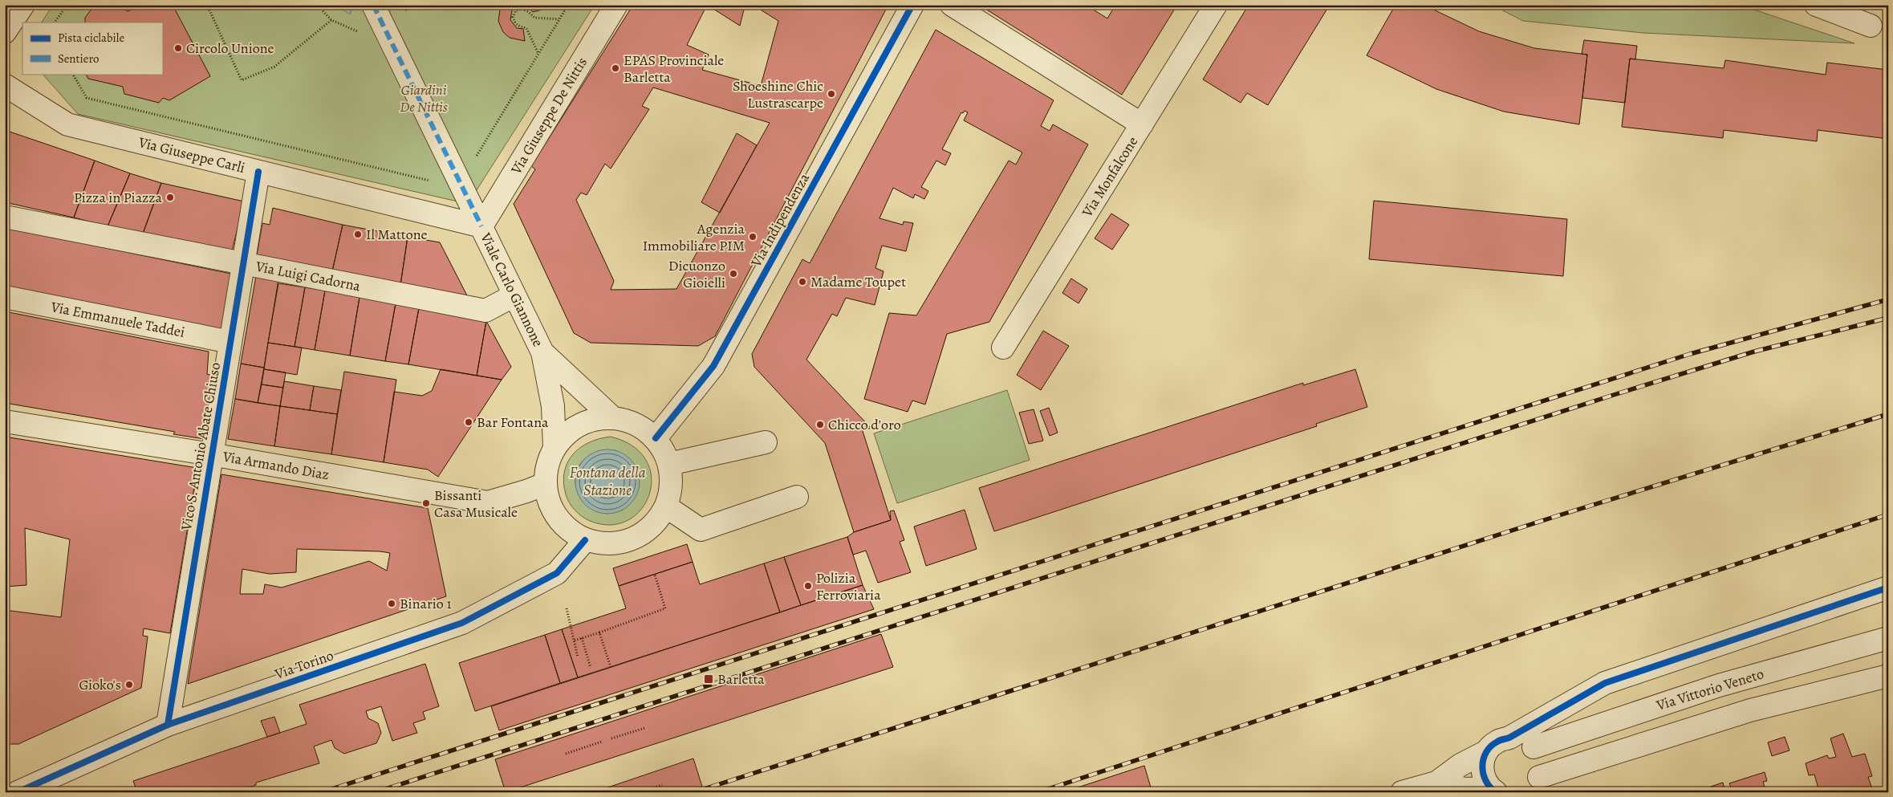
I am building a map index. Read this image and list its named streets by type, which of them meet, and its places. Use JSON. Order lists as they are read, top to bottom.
{
  "streets": {
    "street": [
      "Via Giuseppe De Nittis",
      "Via Giuseppe Carli",
      "Via Monfalcone",
      "Via Indipendenza",
      "Via Luigi Cadorna",
      "Viale Carlo Giannone",
      "Via Emmanuele Taddei",
      "Vico S. Antonio Abate Chiuso",
      "Via Armando Diaz",
      "Via Torino",
      "Via Vittorio Veneto"
    ]
  },
  "crossings": [
    ["Via Giuseppe De Nittis", "Via Giuseppe Carli"],
    ["Via Giuseppe De Nittis", "Viale Carlo Giannone"],
    ["Via Giuseppe Carli", "Viale Carlo Giannone"],
    ["Via Giuseppe Carli", "Vico S. Antonio Abate Chiuso"],
    ["Via Indipendenza", "Via Armando Diaz"],
    ["Via Indipendenza", "Via Torino"],
    ["Via Luigi Cadorna", "Viale Carlo Giannone"],
    ["Via Luigi Cadorna", "Vico S. Antonio Abate Chiuso"],
    ["Via Emmanuele Taddei", "Vico S. Antonio Abate Chiuso"],
    ["Vico S. Antonio Abate Chiuso", "Via Armando Diaz"],
    ["Vico S. Antonio Abate Chiuso", "Via Torino"],
    ["Via Armando Diaz", "Via Torino"]
  ],
  "water": ["Fontana della Stazione"],
  "parks": ["Giardini De Nittis"],
  "places": {
    "other": [
      "Circolo Unione",
      "EPAS Provinciale Barletta",
      "Shoeshine Chic Lustrascarpe",
      "Pizza in Piazza",
      "Il Mattone",
      "Agenzia Immobiliare PIM",
      "Dicuonzo Gioielli",
      "Madame Toupet",
      "Bar Fontana",
      "Chicco d'oro",
      "Bissanti Casa Musicale",
      "Polizia Ferroviaria",
      "Binario 1",
      "Gioko's"
    ],
    "transit": ["Barletta"]
  },
  "legend": ["Pista ciclabile", "Sentiero"]
}
